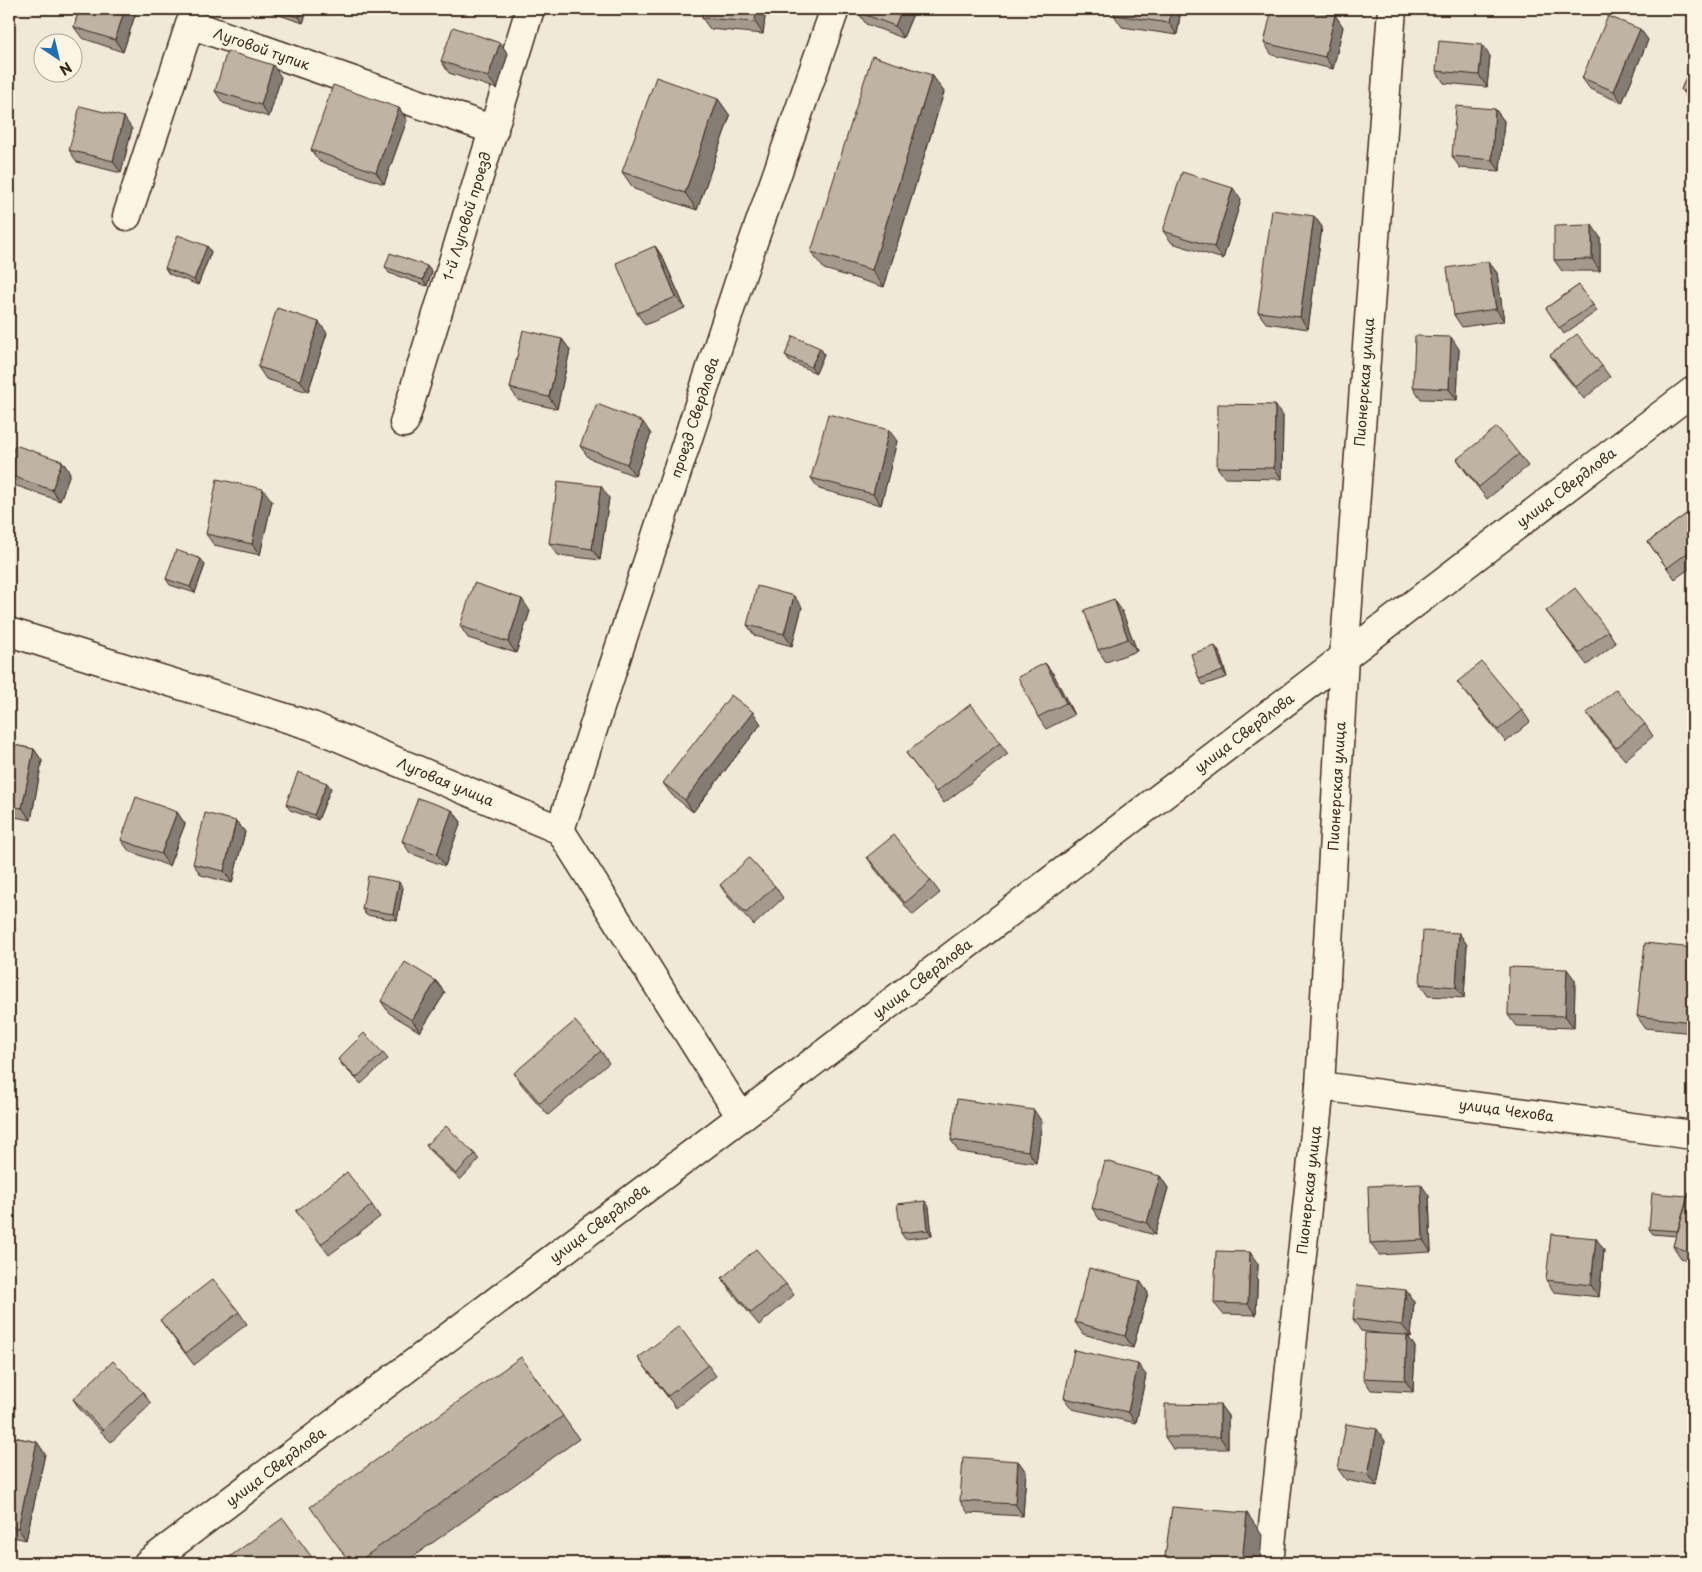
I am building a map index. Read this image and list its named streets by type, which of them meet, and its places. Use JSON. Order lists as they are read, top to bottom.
{
  "streets": {
    "street": [
      "Луговой тупик",
      "1-й Луговой проезд",
      "Пионерская улица",
      "проезд Свердлова",
      "улица Свердлова",
      "Луговая улица",
      "улица Чехова"
    ]
  },
  "crossings": [
    ["Луговой тупик", "1-й Луговой проезд"],
    ["Пионерская улица", "улица Свердлова"],
    ["Пионерская улица", "улица Чехова"],
    ["проезд Свердлова", "Луговая улица"]
  ],
  "north": "bottom right"
}
